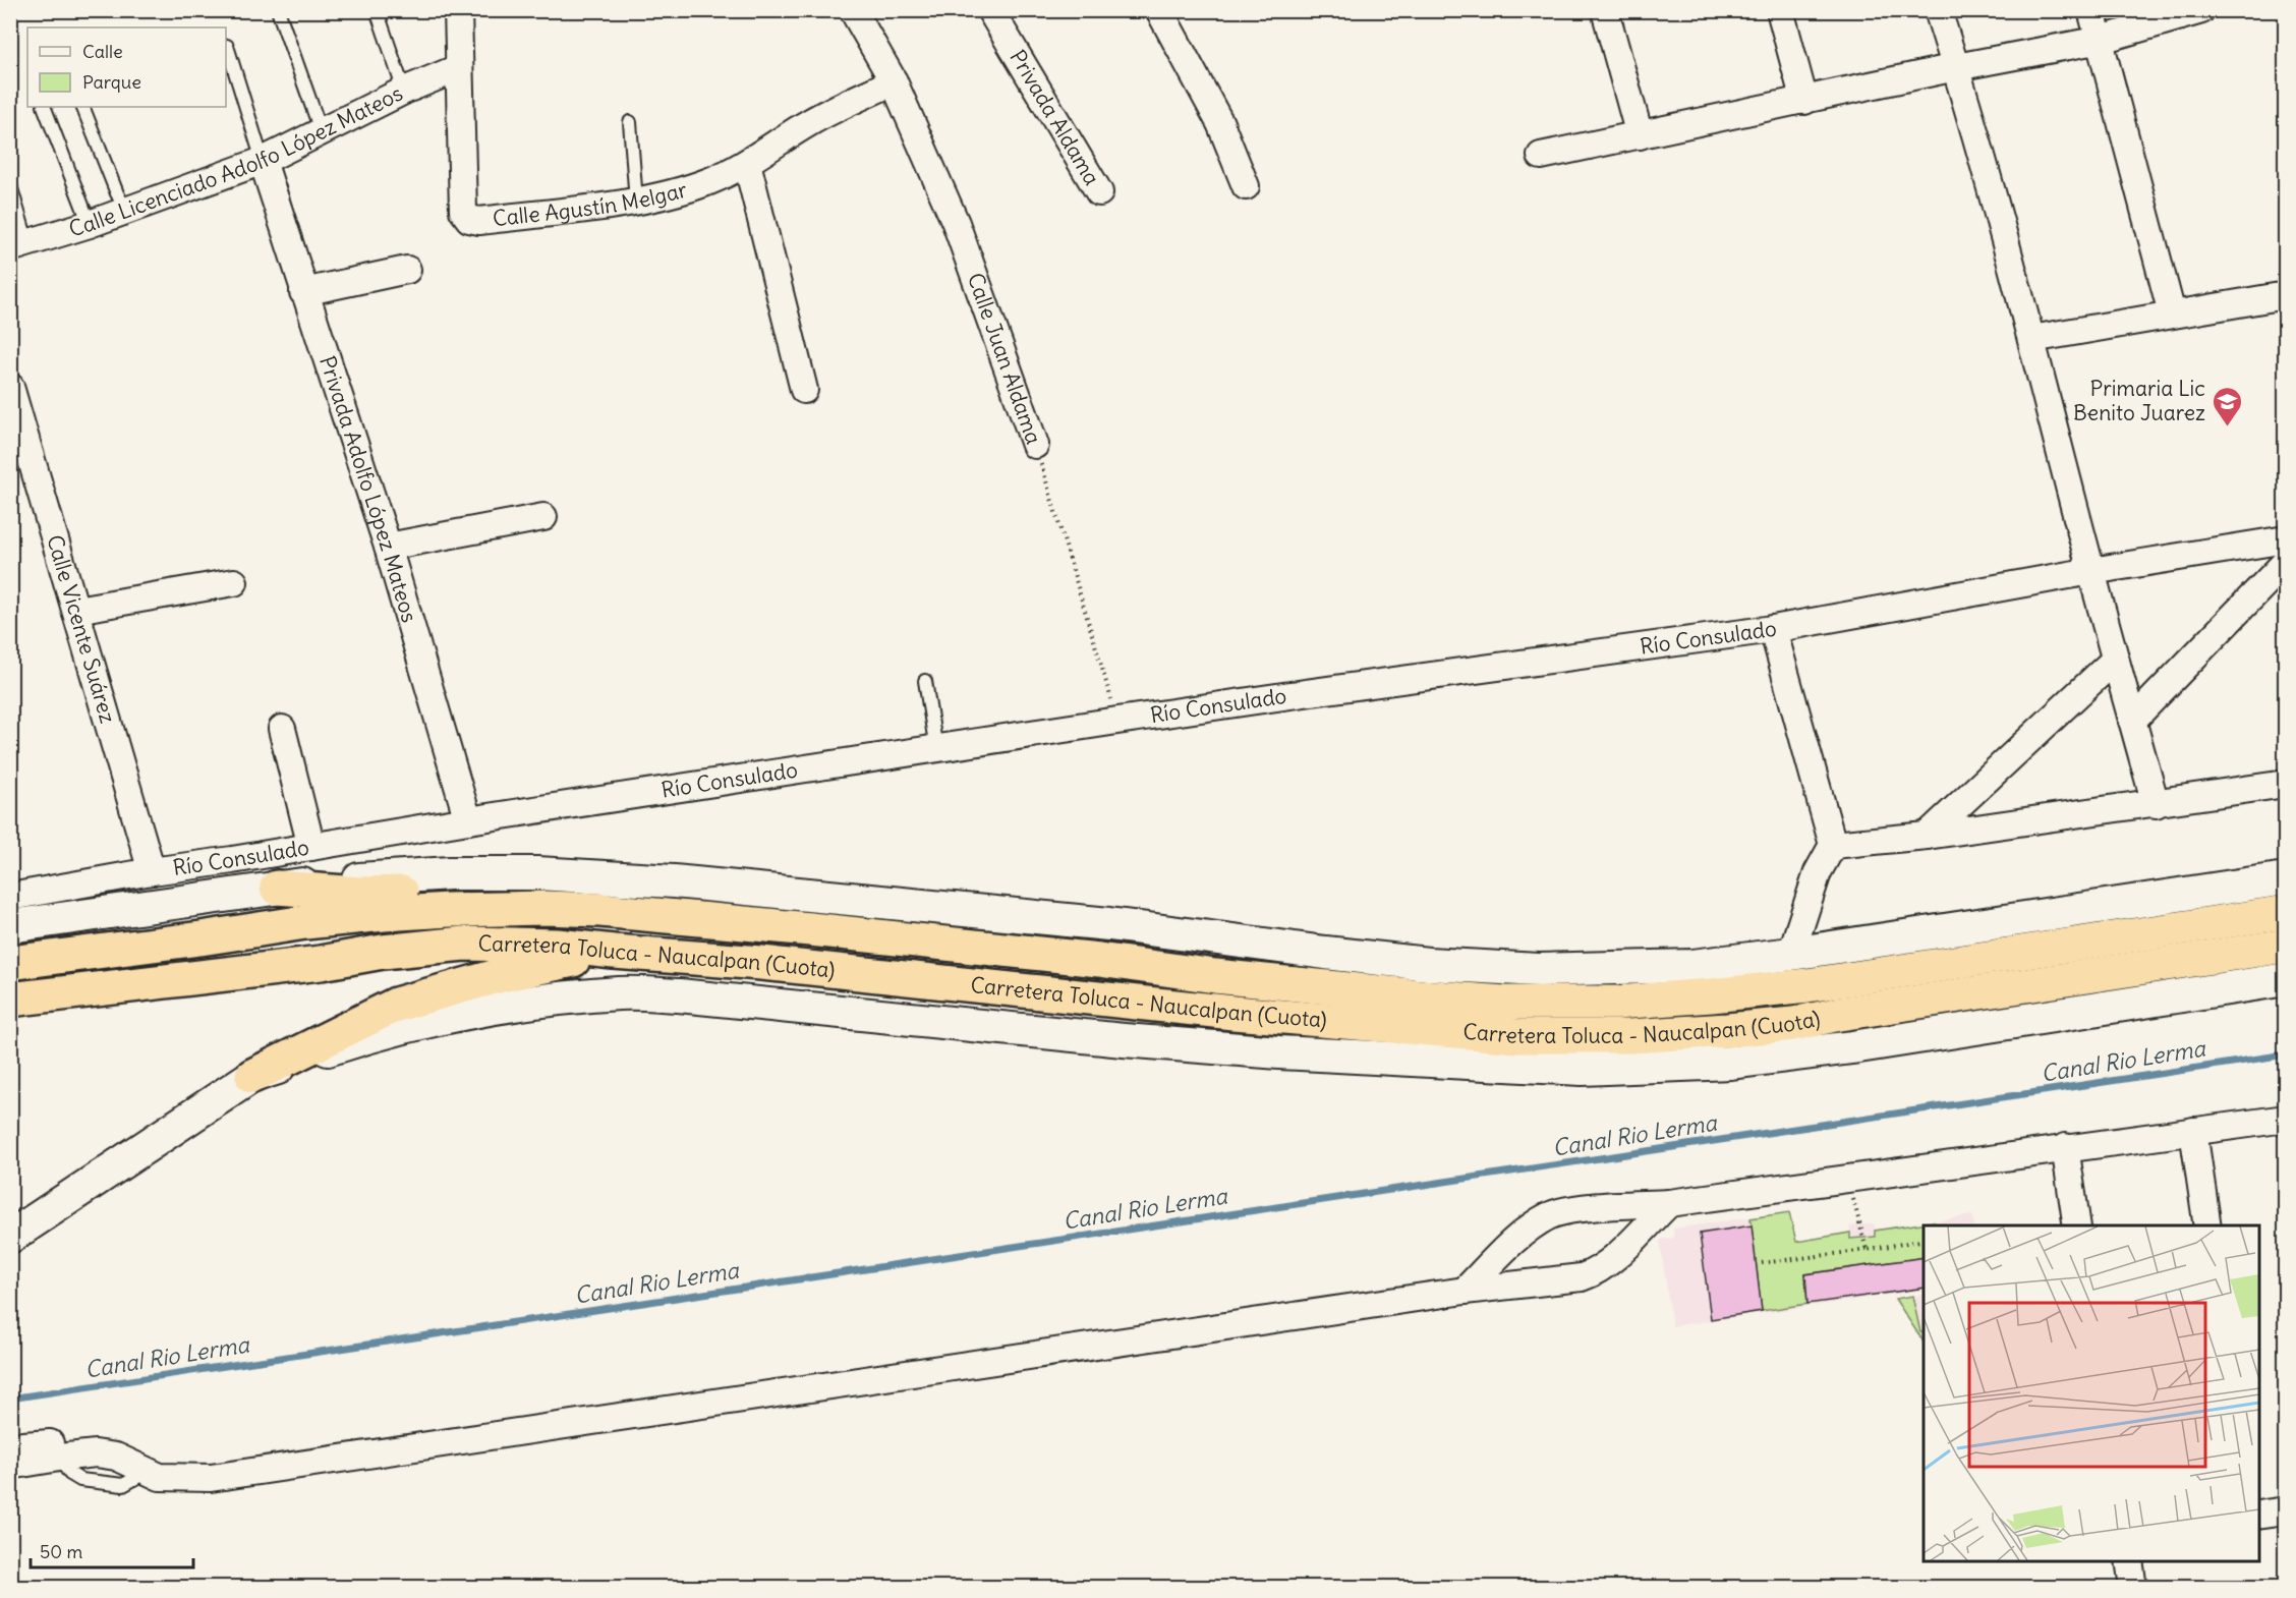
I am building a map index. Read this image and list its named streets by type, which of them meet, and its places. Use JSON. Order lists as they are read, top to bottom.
{
  "streets": {
    "highway": ["Carretera Toluca - Naucalpan (Cuota)"],
    "street": [
      "Privada Aldama",
      "Calle Licenciado Adolfo López Mateos",
      "Calle Agustín Melgar",
      "Calle Juan Aldama",
      "Privada Adolfo López Mateos",
      "Calle Vicente Suárez",
      "Río Consulado"
    ]
  },
  "crossings": [
    ["Calle Licenciado Adolfo López Mateos", "Calle Agustín Melgar"],
    ["Calle Licenciado Adolfo López Mateos", "Privada Adolfo López Mateos"],
    ["Calle Agustín Melgar", "Calle Juan Aldama"],
    ["Calle Juan Aldama", "Río Consulado"],
    ["Privada Adolfo López Mateos", "Río Consulado"],
    ["Calle Vicente Suárez", "Río Consulado"]
  ],
  "water": ["Canal Rio Lerma"],
  "places": {
    "school or university": ["Primaria Lic Benito Juarez"]
  },
  "legend": ["Calle", "Parque"],
  "scale_bar": "50 m"
}
